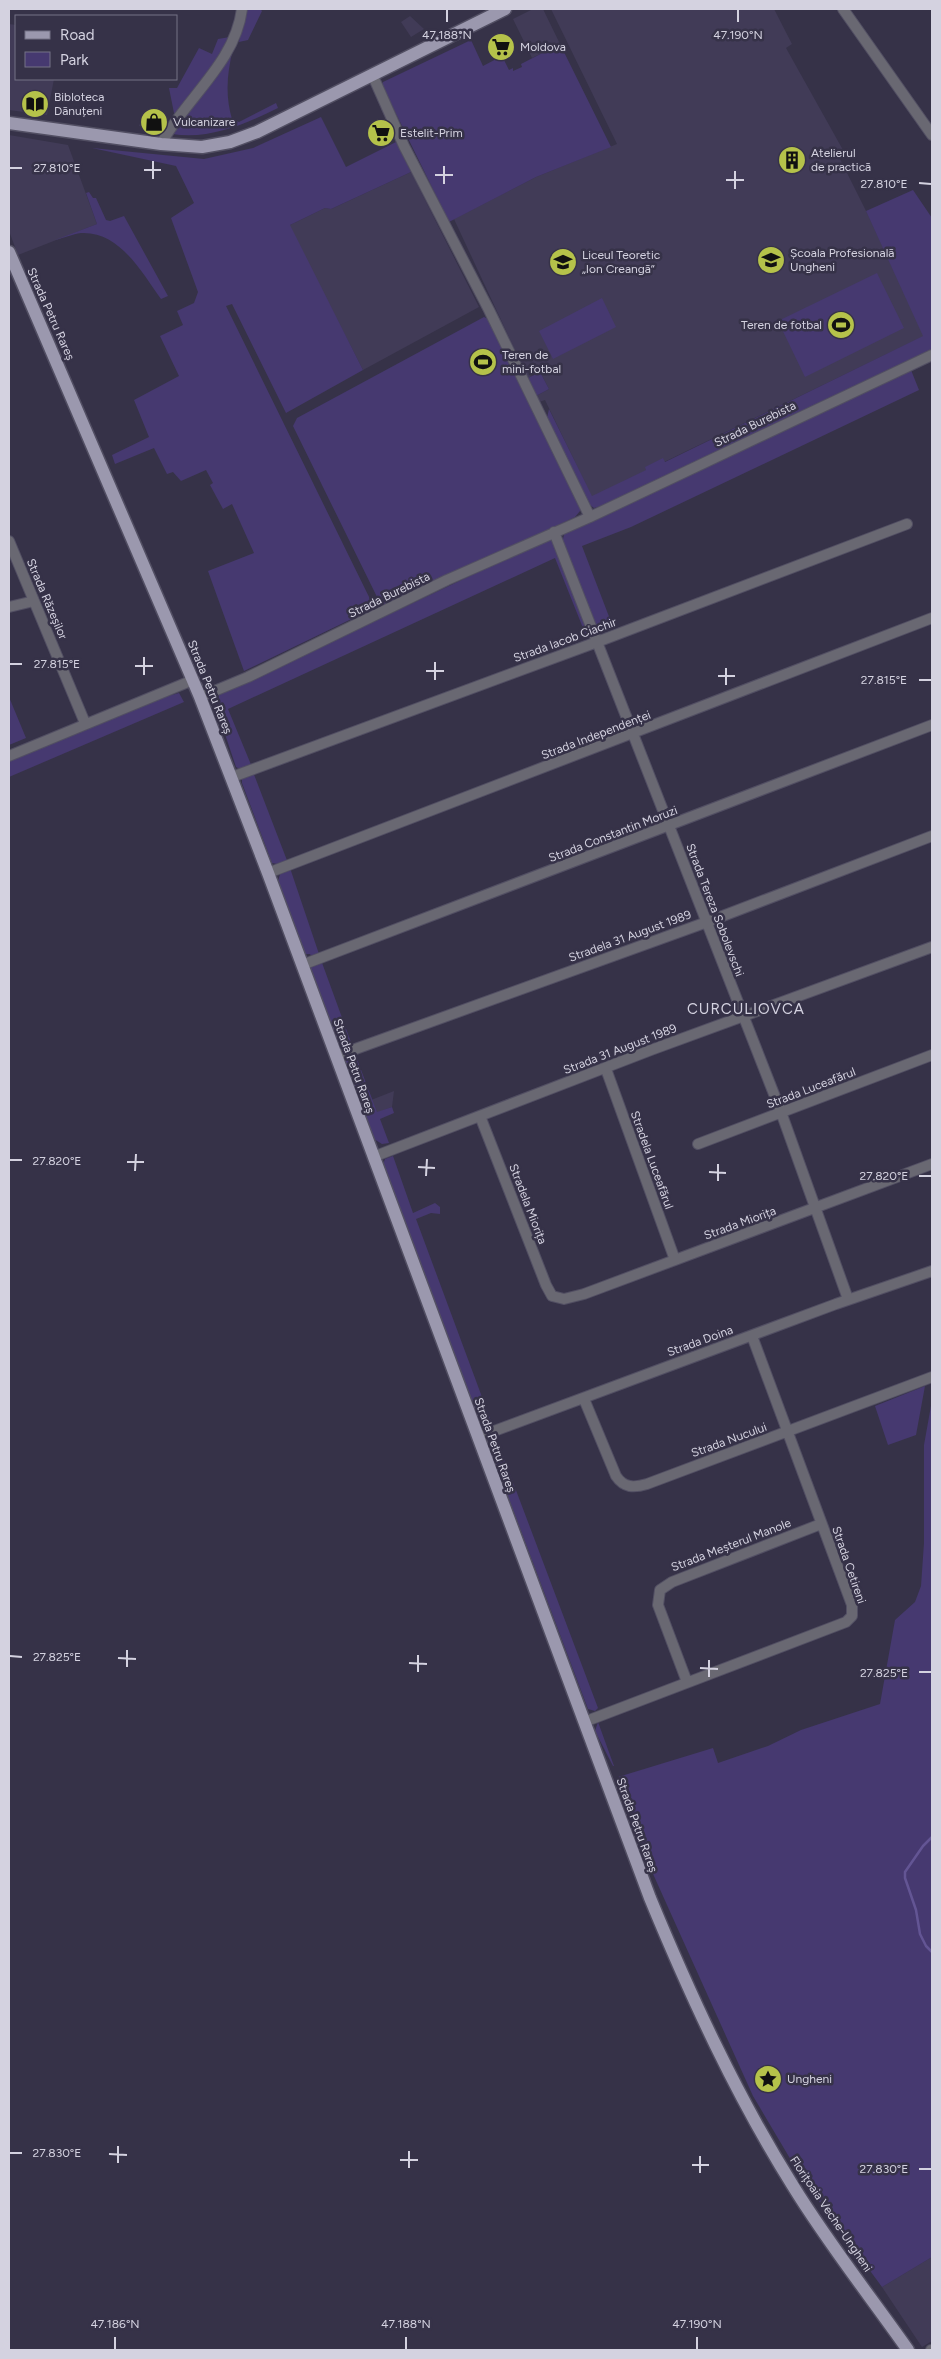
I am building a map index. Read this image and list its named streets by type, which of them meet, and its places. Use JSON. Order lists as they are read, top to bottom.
{
  "streets": {
    "main road": ["Strada Petru Rareș", "Florițoaia Veche-Ungheni"],
    "street": [
      "Strada Burebista",
      "Strada Răzeşilor",
      "Strada Iacob Ciachir",
      "Strada Independenței",
      "Strada Constantin Moruzi",
      "Strada Tereza Sobolevschi",
      "Stradela 31 August 1989",
      "Strada 31 August 1989",
      "Strada Luceafărul",
      "Stradela Luceafărul",
      "Stradela Miorița",
      "Strada Miorița",
      "Strada Doina",
      "Strada Nucului",
      "Strada Meșterul Manole",
      "Strada Cetireni"
    ]
  },
  "crossings": [
    ["Strada Petru Rareș", "Strada Burebista"],
    ["Strada Petru Rareș", "Strada Iacob Ciachir"],
    ["Strada Petru Rareș", "Strada Independenței"],
    ["Strada Petru Rareș", "Strada Constantin Moruzi"],
    ["Strada Petru Rareș", "Stradela 31 August 1989"],
    ["Strada Petru Rareș", "Strada 31 August 1989"],
    ["Strada Petru Rareș", "Strada Doina"],
    ["Strada Petru Rareș", "Strada Cetireni"],
    ["Strada Petru Rareș", "Florițoaia Veche-Ungheni"],
    ["Strada Burebista", "Strada Tereza Sobolevschi"],
    ["Strada Iacob Ciachir", "Strada Tereza Sobolevschi"],
    ["Strada Independenței", "Strada Tereza Sobolevschi"],
    ["Strada Constantin Moruzi", "Strada Tereza Sobolevschi"],
    ["Strada Tereza Sobolevschi", "Stradela 31 August 1989"],
    ["Strada Tereza Sobolevschi", "Strada 31 August 1989"],
    ["Strada Tereza Sobolevschi", "Strada Luceafărul"],
    ["Strada Tereza Sobolevschi", "Strada Miorița"],
    ["Strada Tereza Sobolevschi", "Strada Doina"],
    ["Strada 31 August 1989", "Stradela Luceafărul"],
    ["Strada 31 August 1989", "Stradela Miorița"],
    ["Stradela Luceafărul", "Strada Miorița"],
    ["Stradela Miorița", "Strada Miorița"],
    ["Strada Doina", "Strada Nucului"],
    ["Strada Doina", "Strada Cetireni"],
    ["Strada Nucului", "Strada Cetireni"],
    ["Strada Meșterul Manole", "Strada Cetireni"]
  ],
  "districts": ["CURCULIOVCA"],
  "places": {
    "supermarket": ["Moldova", "Estelit-Prim"],
    "library": ["Bibloteca Dănuțeni"],
    "shop": ["Vulcanizare"],
    "building": ["Atelierul de practică"],
    "school or university": ["Școala Profesională Ungheni", "Liceul Teoretic „Ion Creangă“"],
    "sports": ["Teren de fotbal", "Teren de mini-fotbal"],
    "place": ["Ungheni"]
  },
  "legend": ["Road", "Park"],
  "coordinates": [
    "47.188°N",
    "47.190°N",
    "27.810°E",
    "27.815°E",
    "27.820°E",
    "27.825°E",
    "27.830°E",
    "47.186°N"
  ]
}
